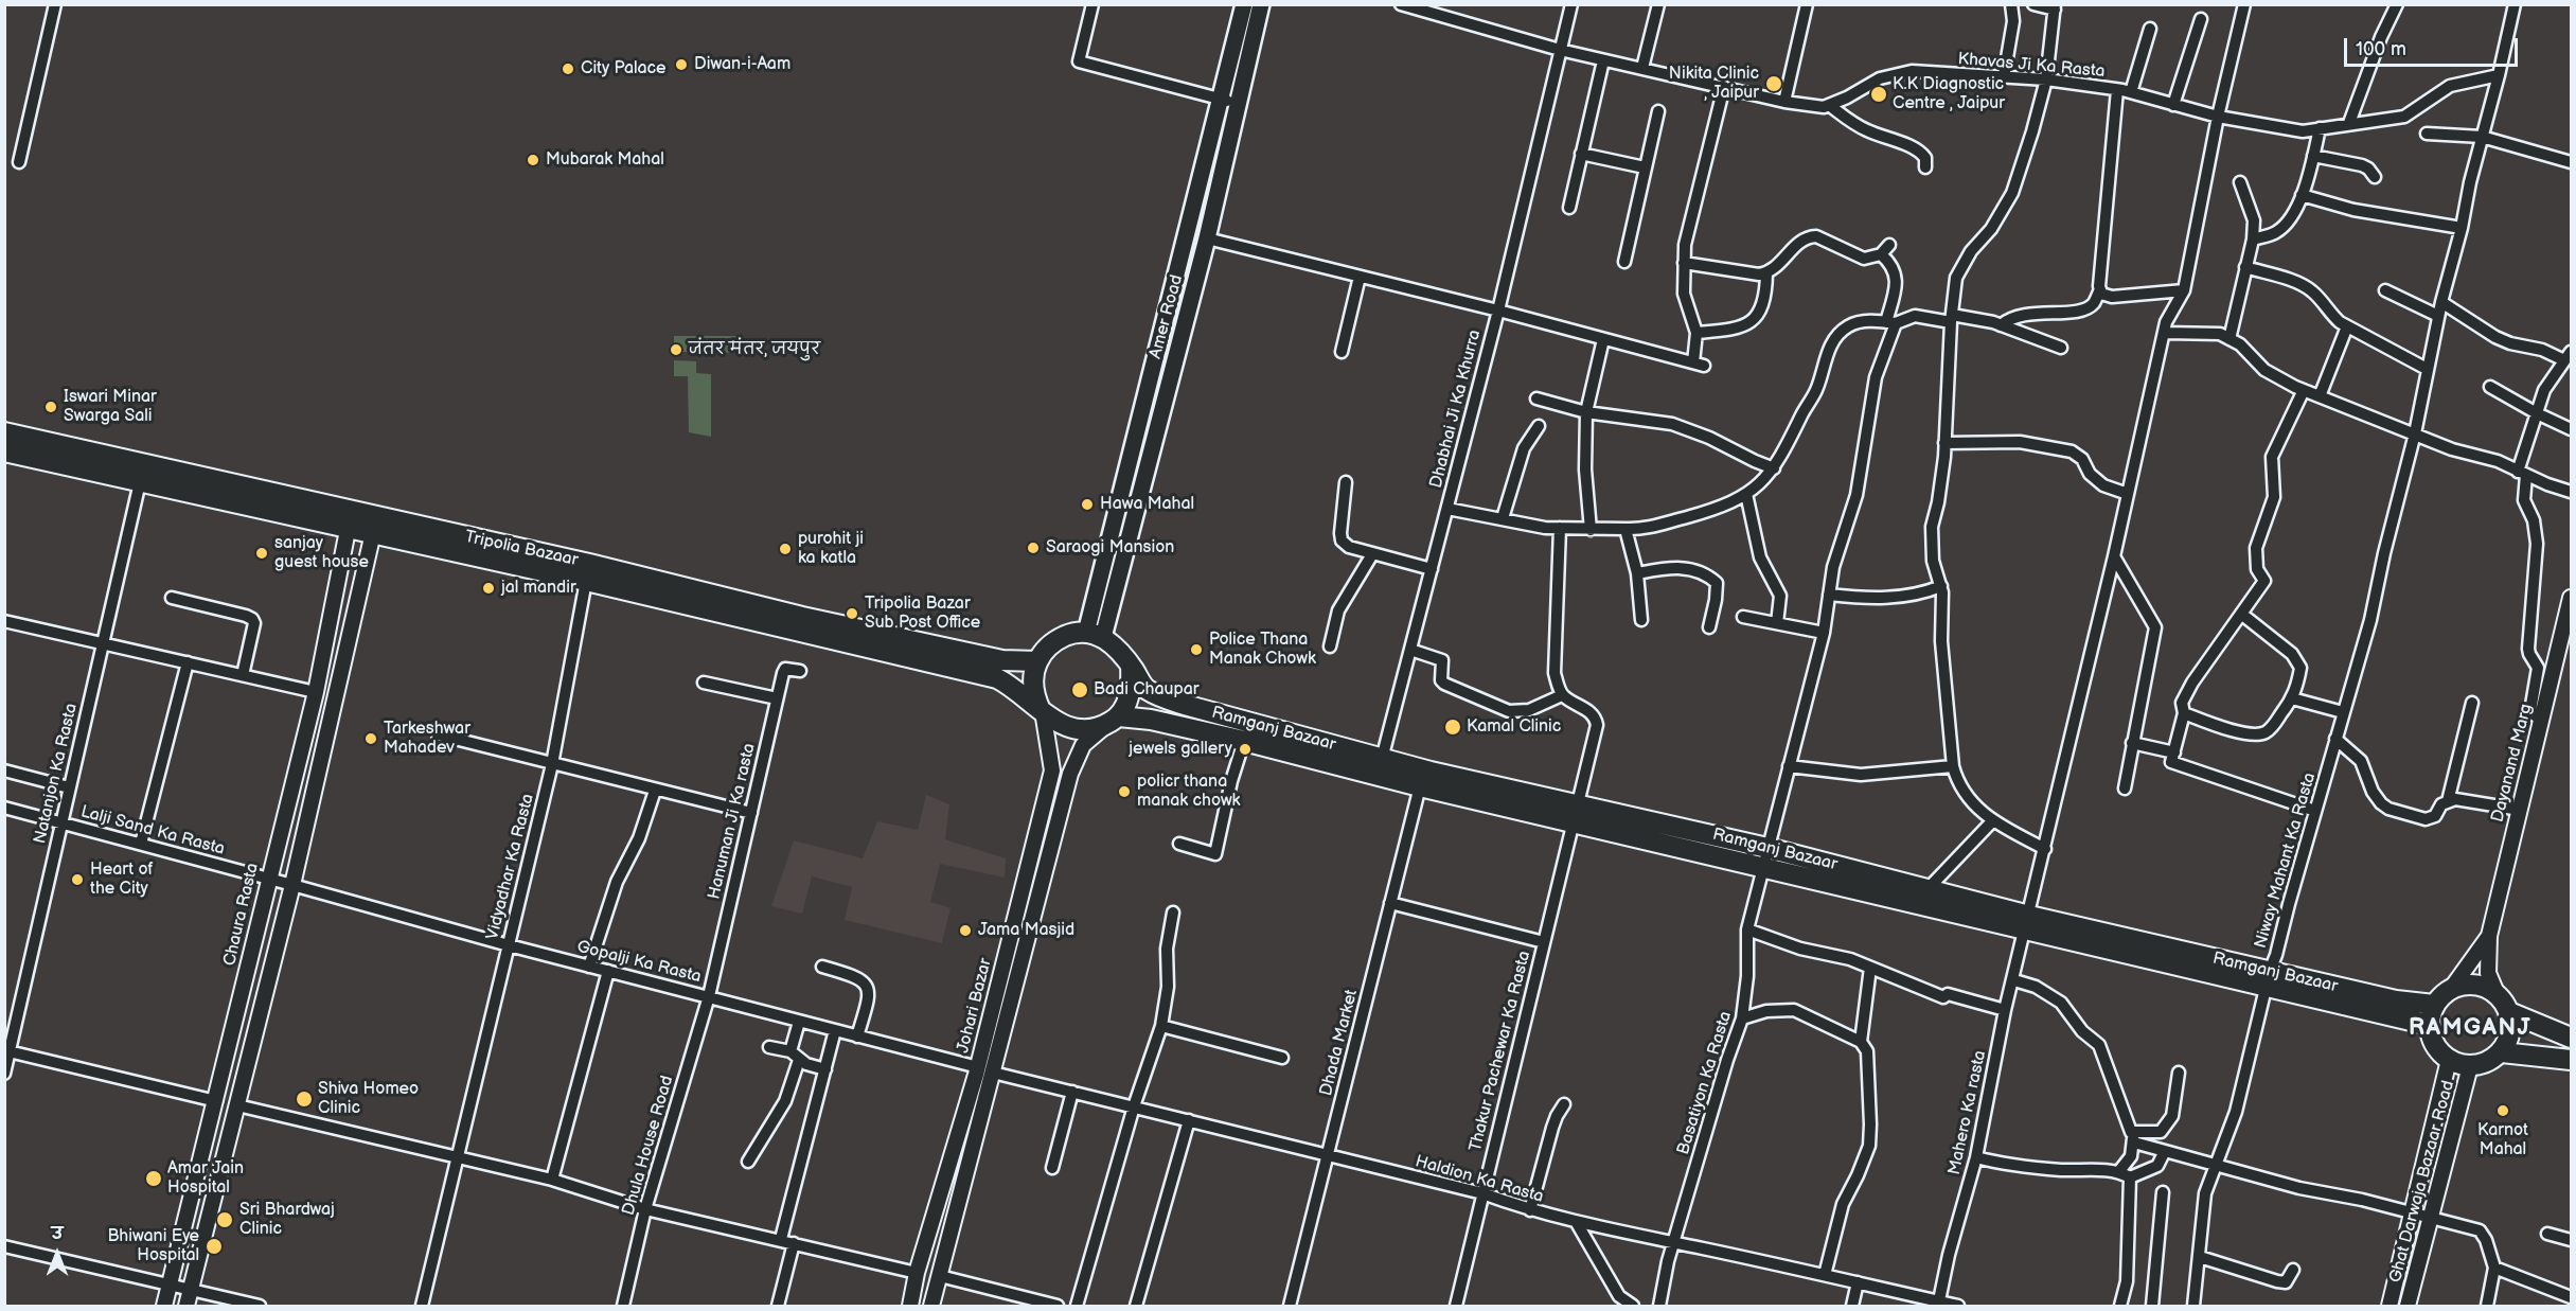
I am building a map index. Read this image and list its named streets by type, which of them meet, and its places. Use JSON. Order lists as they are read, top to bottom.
{
  "streets": {
    "main road": ["Amer Road", "Tripolia Bazaar", "Ramganj Bazaar"],
    "street": [
      "Khavas Ji Ka Rasta",
      "Dhabhai Ji Ka Khurra",
      "Dayanand Marg",
      "Natanjon Ka Rasta",
      "Hanuman Ji Ka rasta",
      "Lalji Sand Ka Rasta",
      "Niway Mahant Ka Rasta",
      "Vidyadhar Ka Rasta",
      "Chaura Rasta",
      "Gopalji Ka Rasta",
      "Johari Bazar",
      "Dhada Market",
      "Thakur Pachewar Ka Rasta",
      "Basatiyon Ka Rasta",
      "Mahero Ka rasta",
      "Dhula House Road",
      "Haldion Ka Rasta",
      "Ghat Darwaja Bazaar Road"
    ]
  },
  "crossings": [
    ["Khavas Ji Ka Rasta", "Dhabhai Ji Ka Khurra"],
    ["Khavas Ji Ka Rasta", "Niway Mahant Ka Rasta"],
    ["Khavas Ji Ka Rasta", "Mahero Ka rasta"],
    ["Amer Road", "Tripolia Bazaar"],
    ["Amer Road", "Ramganj Bazaar"],
    ["Amer Road", "Johari Bazar"],
    ["Dhabhai Ji Ka Khurra", "Ramganj Bazaar"],
    ["Tripolia Bazaar", "Ramganj Bazaar"],
    ["Tripolia Bazaar", "Natanjon Ka Rasta"],
    ["Tripolia Bazaar", "Vidyadhar Ka Rasta"],
    ["Tripolia Bazaar", "Chaura Rasta"],
    ["Tripolia Bazaar", "Johari Bazar"],
    ["Ramganj Bazaar", "Niway Mahant Ka Rasta"],
    ["Ramganj Bazaar", "Johari Bazar"],
    ["Ramganj Bazaar", "Dhada Market"],
    ["Ramganj Bazaar", "Thakur Pachewar Ka Rasta"],
    ["Ramganj Bazaar", "Basatiyon Ka Rasta"],
    ["Ramganj Bazaar", "Mahero Ka rasta"],
    ["Ramganj Bazaar", "Ghat Darwaja Bazaar Road"],
    ["Natanjon Ka Rasta", "Lalji Sand Ka Rasta"],
    ["Hanuman Ji Ka rasta", "Gopalji Ka Rasta"],
    ["Hanuman Ji Ka rasta", "Dhula House Road"],
    ["Lalji Sand Ka Rasta", "Chaura Rasta"],
    ["Lalji Sand Ka Rasta", "Gopalji Ka Rasta"],
    ["Vidyadhar Ka Rasta", "Gopalji Ka Rasta"],
    ["Gopalji Ka Rasta", "Johari Bazar"],
    ["Gopalji Ka Rasta", "Dhula House Road"],
    ["Johari Bazar", "Haldion Ka Rasta"],
    ["Dhada Market", "Haldion Ka Rasta"],
    ["Thakur Pachewar Ka Rasta", "Haldion Ka Rasta"],
    ["Basatiyon Ka Rasta", "Haldion Ka Rasta"],
    ["Mahero Ka rasta", "Haldion Ka Rasta"]
  ],
  "districts": ["RAMGANJ"],
  "places": [
    "Diwan-i-Aam",
    "City Palace",
    "Nikita Clinic , Jaipur",
    "K.K Diagnostic Centre , Jaipur",
    "Mubarak Mahal",
    "जंतर मंतर, जयपुर",
    "Iswari Minar Swarga Sali",
    "Hawa Mahal",
    "Saraogi Mansion",
    "purohit ji ka katla",
    "sanjay guest house",
    "jal mandir",
    "Tripolia Bazar Sub Post Office",
    "Police Thana Manak Chowk",
    "Badi Chaupar",
    "Kamal Clinic",
    "Tarkeshwar Mahadev",
    "jewels gallery",
    "policr thana manak chowk",
    "Heart of the City",
    "Jama Masjid",
    "Shiva Homeo Clinic",
    "Karnot Mahal",
    "Amar Jain Hospital",
    "Sri Bhardwaj Clinic",
    "Bhiwani Eye Hospital"
  ],
  "scale_bar": "100 m",
  "north": "top"
}
